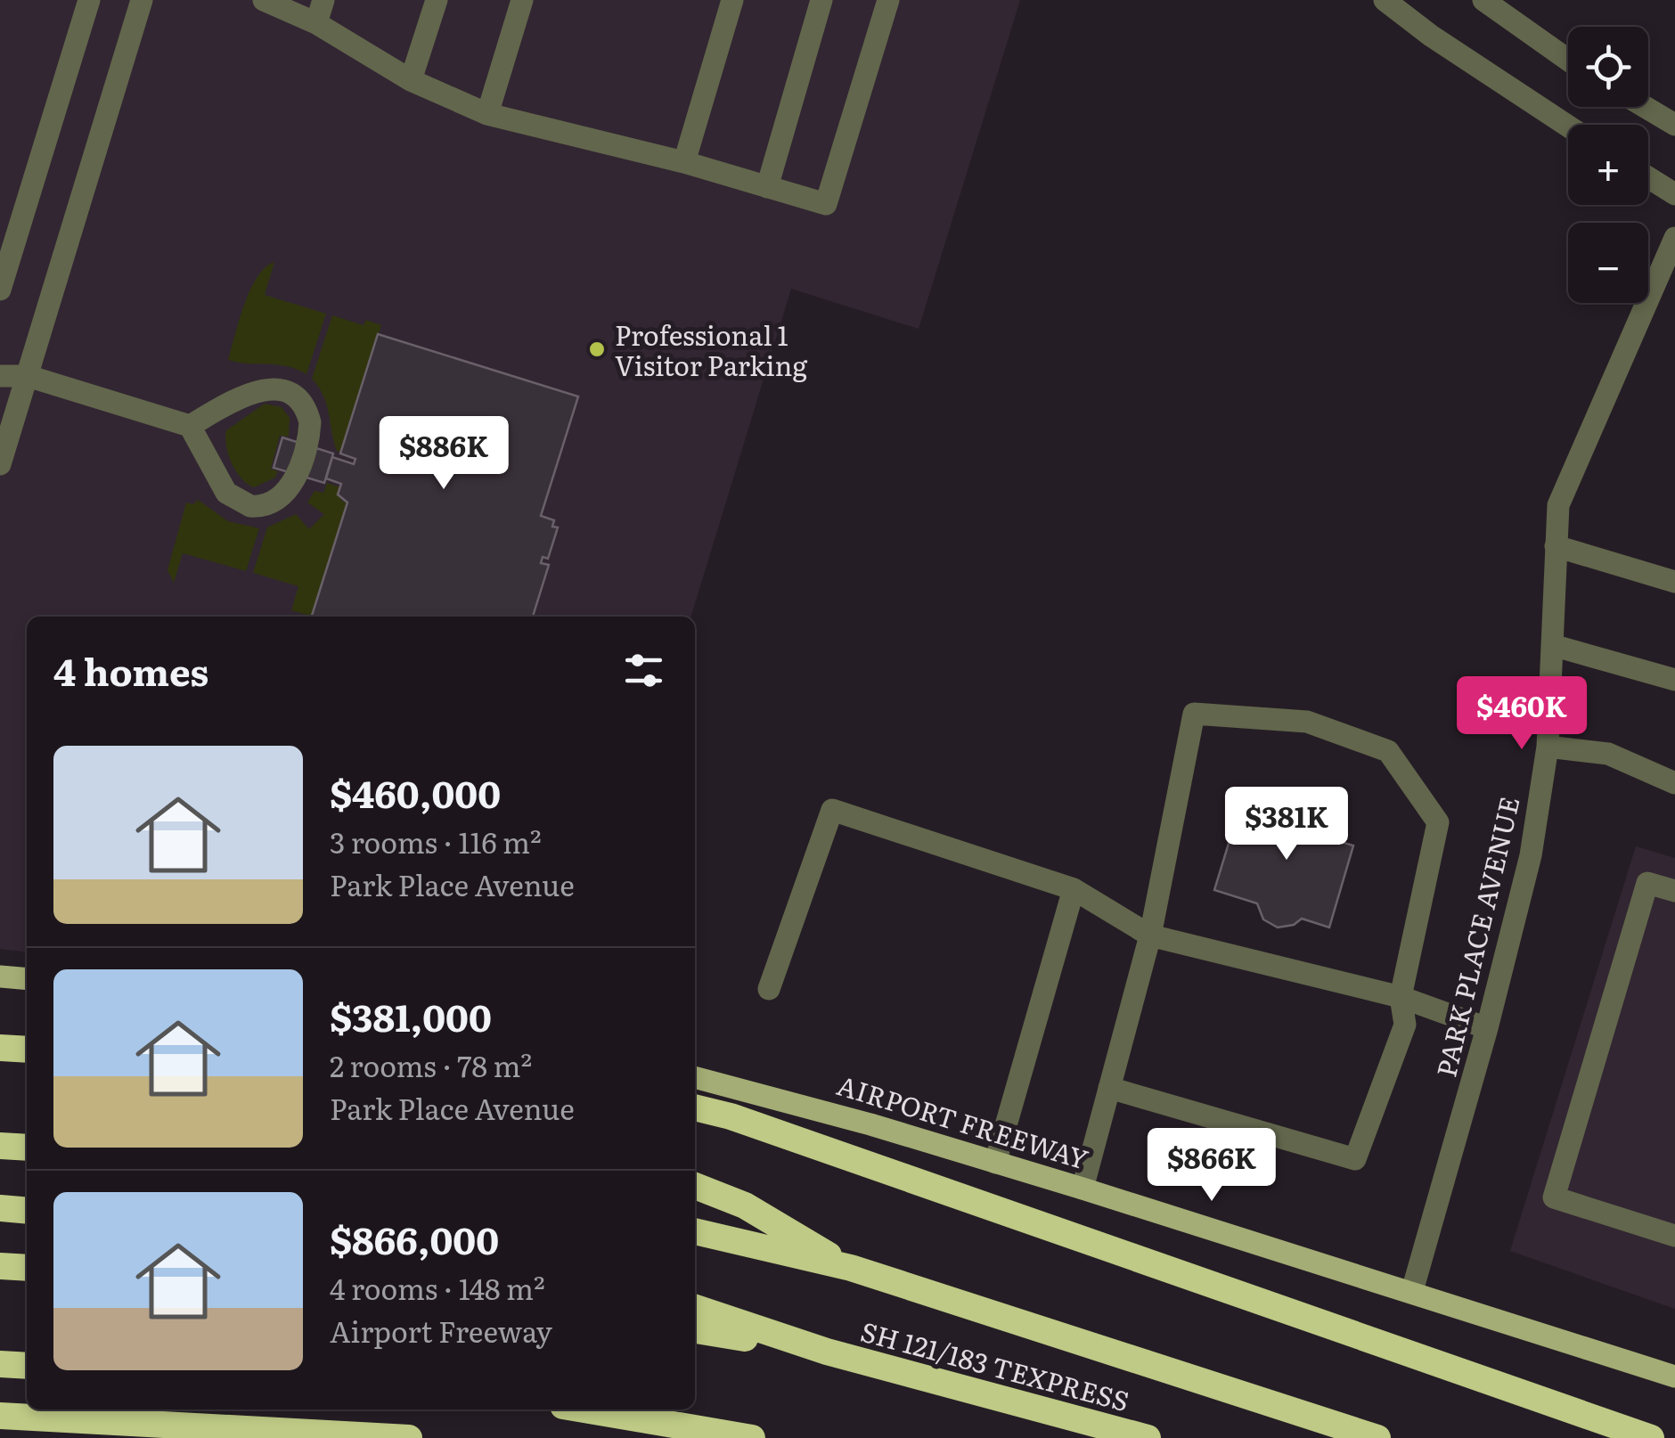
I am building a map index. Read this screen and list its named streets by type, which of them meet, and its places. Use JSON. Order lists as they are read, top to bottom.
{
  "streets": {
    "highway": ["SH 121/183 TEXPRESS"],
    "main road": ["AIRPORT FREEWAY"],
    "street": ["PARK PLACE AVENUE"]
  },
  "crossings": [
    ["PARK PLACE AVENUE", "AIRPORT FREEWAY"]
  ],
  "places": ["Professional 1 Visitor Parking"],
  "page": {
    "map_buttons": ["+", "−"],
    "price": [
      "$886K",
      "$460K",
      "$381K",
      "$866K"
    ],
    "heading": "4 homes",
    "list": [
      {
        "name": "$460,000",
        "note": "3 rooms · 116 m² · Park Place Avenue"
      },
      {
        "name": "$381,000",
        "note": "2 rooms · 78 m² · Park Place Avenue"
      },
      {
        "name": "$866,000",
        "note": "4 rooms · 148 m² · Airport Freeway"
      }
    ]
  }
}
